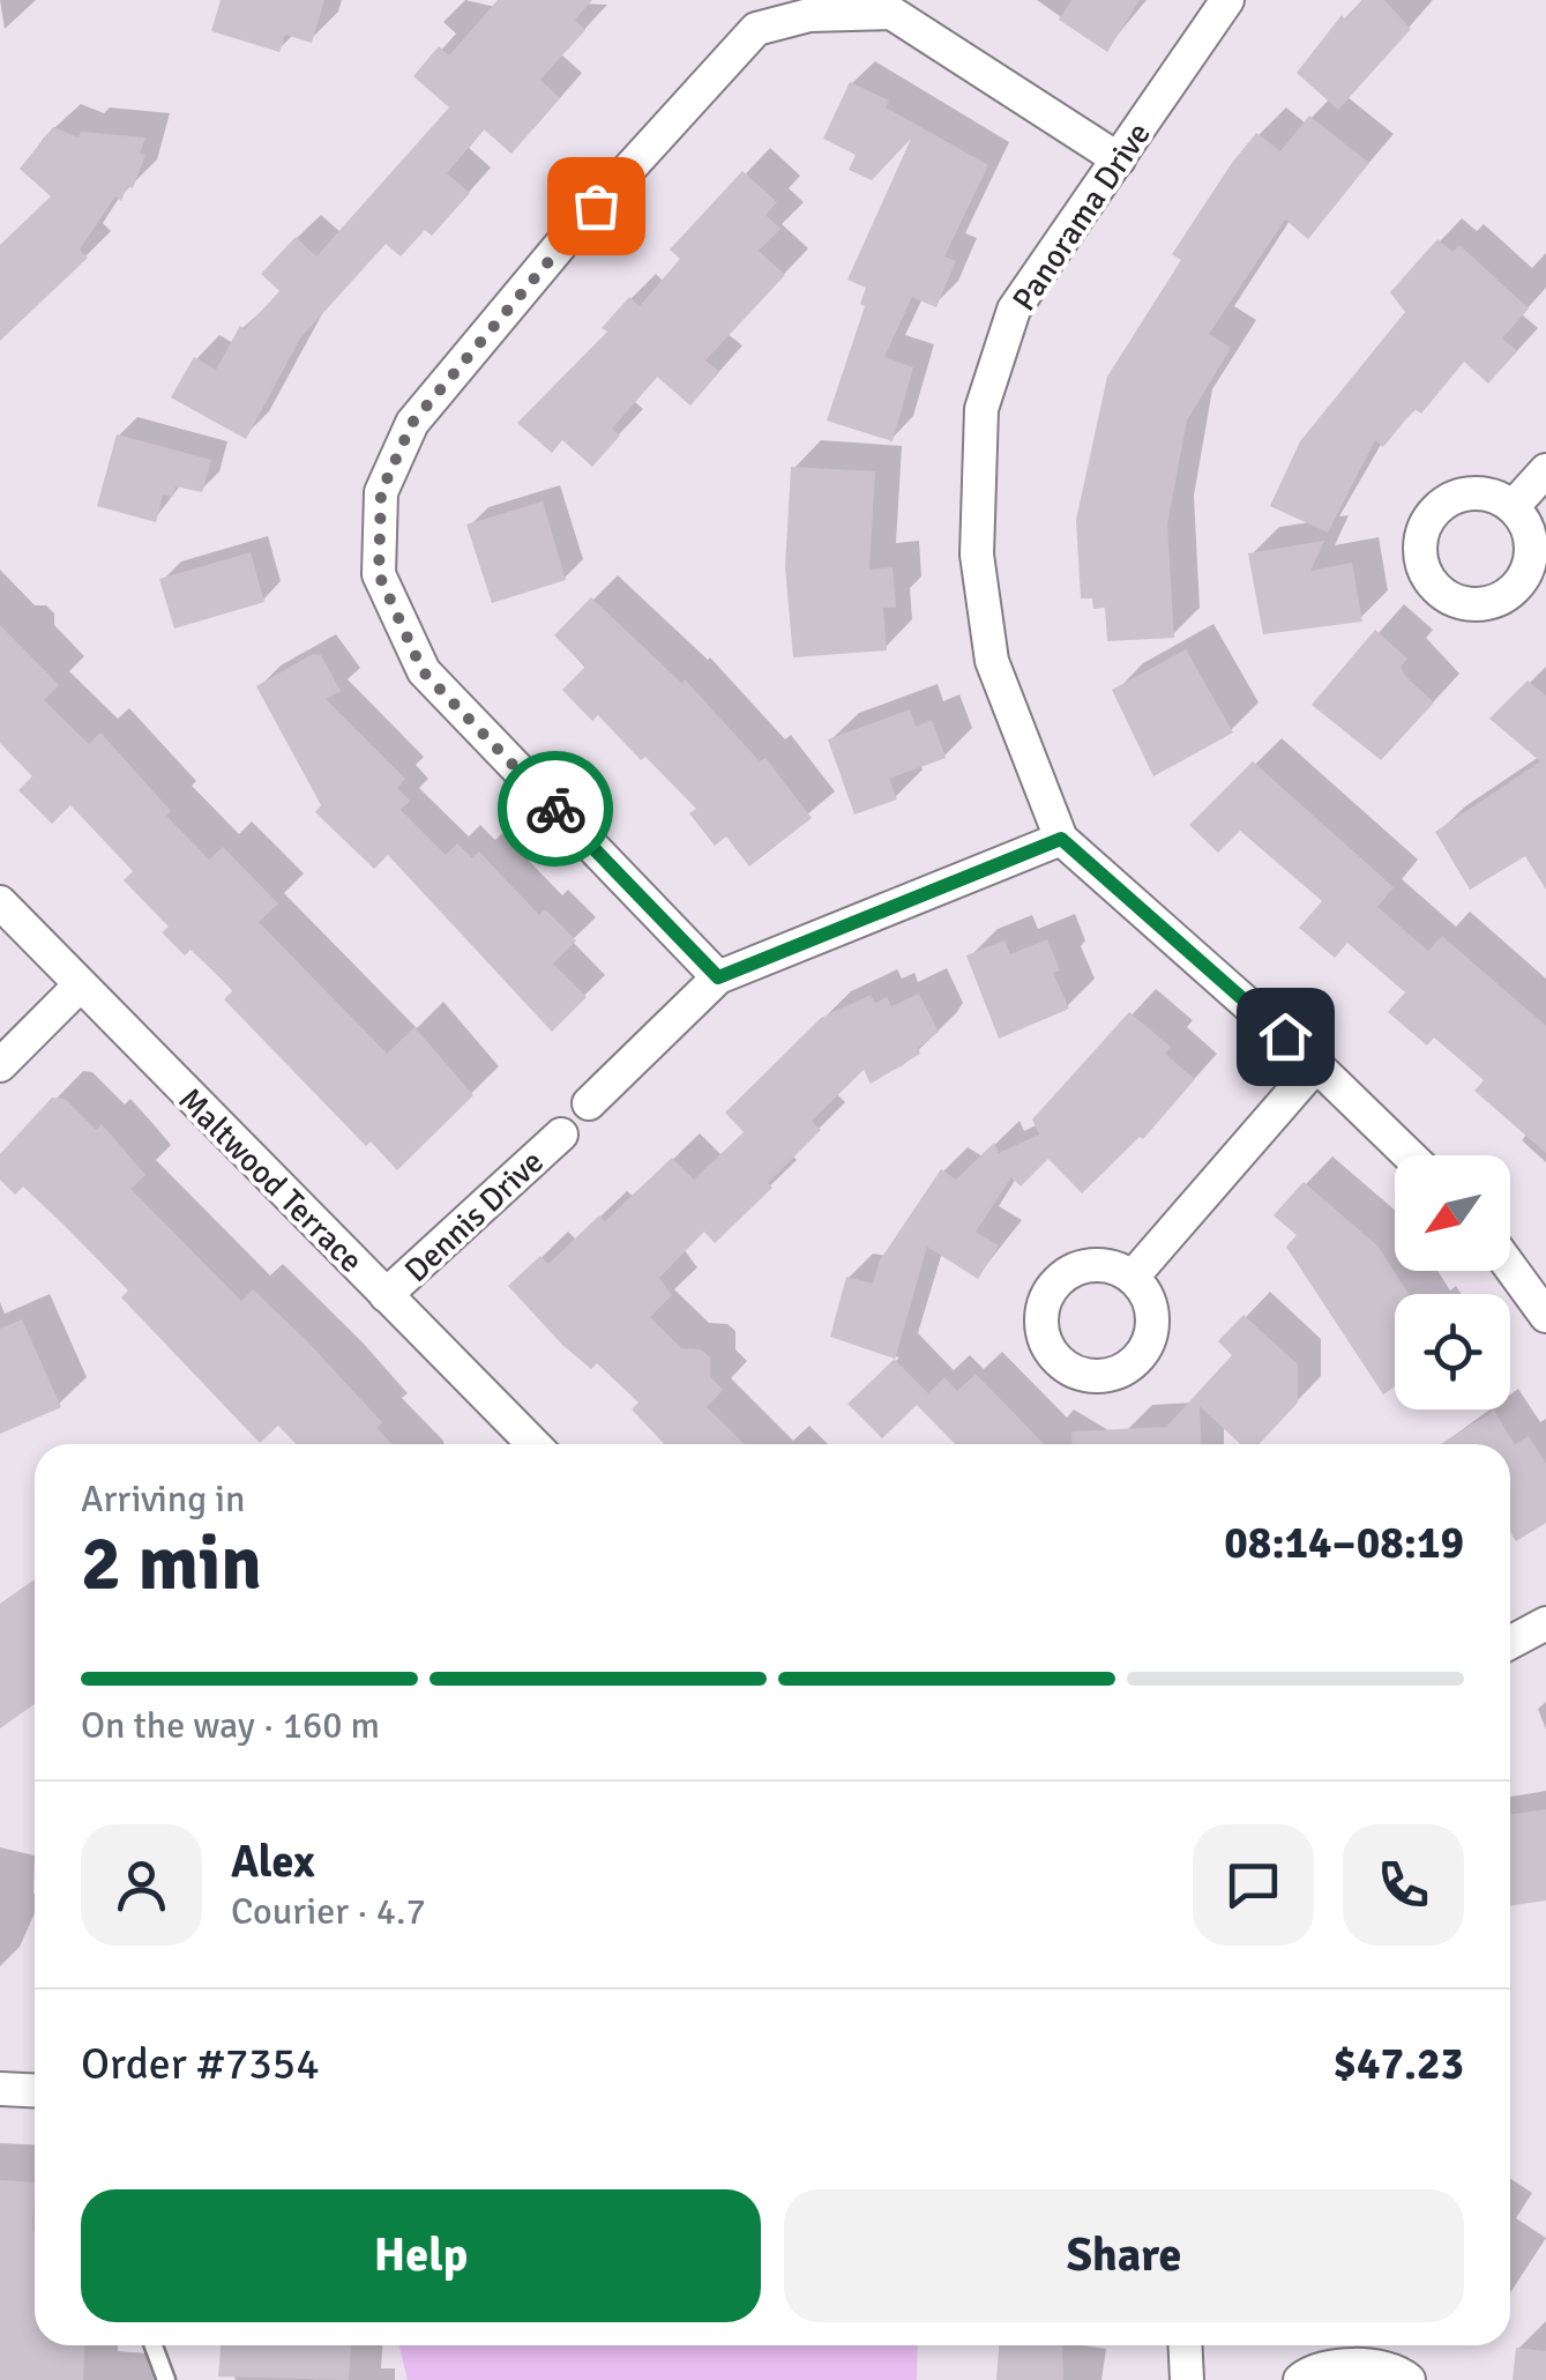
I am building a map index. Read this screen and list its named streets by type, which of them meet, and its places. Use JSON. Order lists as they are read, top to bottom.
{
  "streets": {
    "street": ["Panorama Drive", "Maltwood Terrace", "Dennis Drive"]
  },
  "crossings": [
    ["Maltwood Terrace", "Dennis Drive"]
  ],
  "north": "bottom left",
  "page": {
    "heading": ["2 min", "Arriving in", "08:14–08:19"],
    "panel": [
      "Alex",
      "Courier · 4.7",
      "Order #7354",
      "$47.23"
    ],
    "bar": "On the way · 160 m",
    "buttons": ["Help", "Share"]
  }
}
